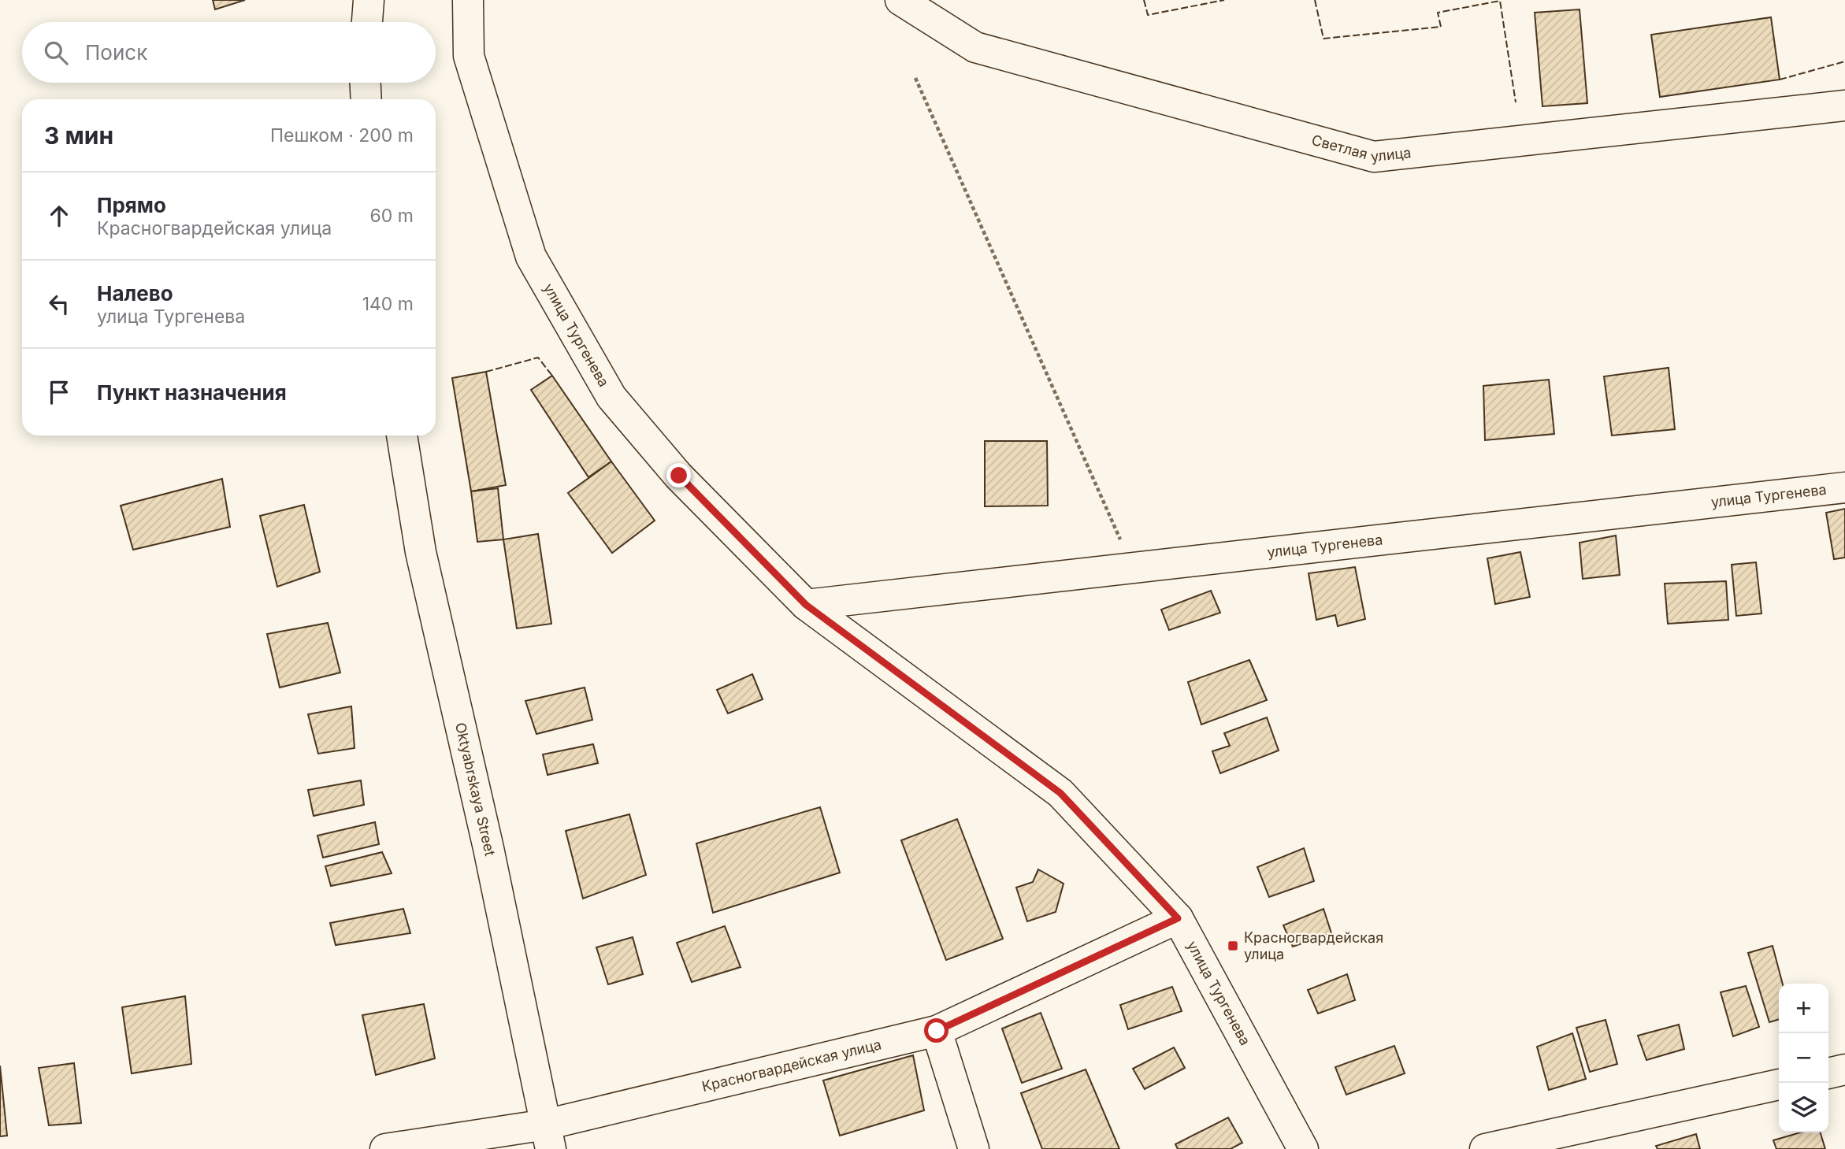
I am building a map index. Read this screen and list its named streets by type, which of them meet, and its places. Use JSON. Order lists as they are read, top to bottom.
{
  "streets": {
    "street": [
      "Светлая улица",
      "улица Тургенева",
      "Oktyabrskaya Street",
      "Красногвардейская улица"
    ]
  },
  "crossings": [
    ["улица Тургенева", "Красногвардейская улица"],
    ["Oktyabrskaya Street", "Красногвардейская улица"]
  ],
  "places": {
    "transit": ["Красногвардейская улица"]
  },
  "page": {
    "search": "Поиск",
    "heading": ["3 мин", "Пешком · 200 m"],
    "list": [
      ["Прямо", "Красногвардейская улица", "60 m"],
      ["Налево", "улица Тургенева", "140 m"],
      "Пункт назначения"
    ],
    "map_buttons": ["+", "−"]
  }
}
